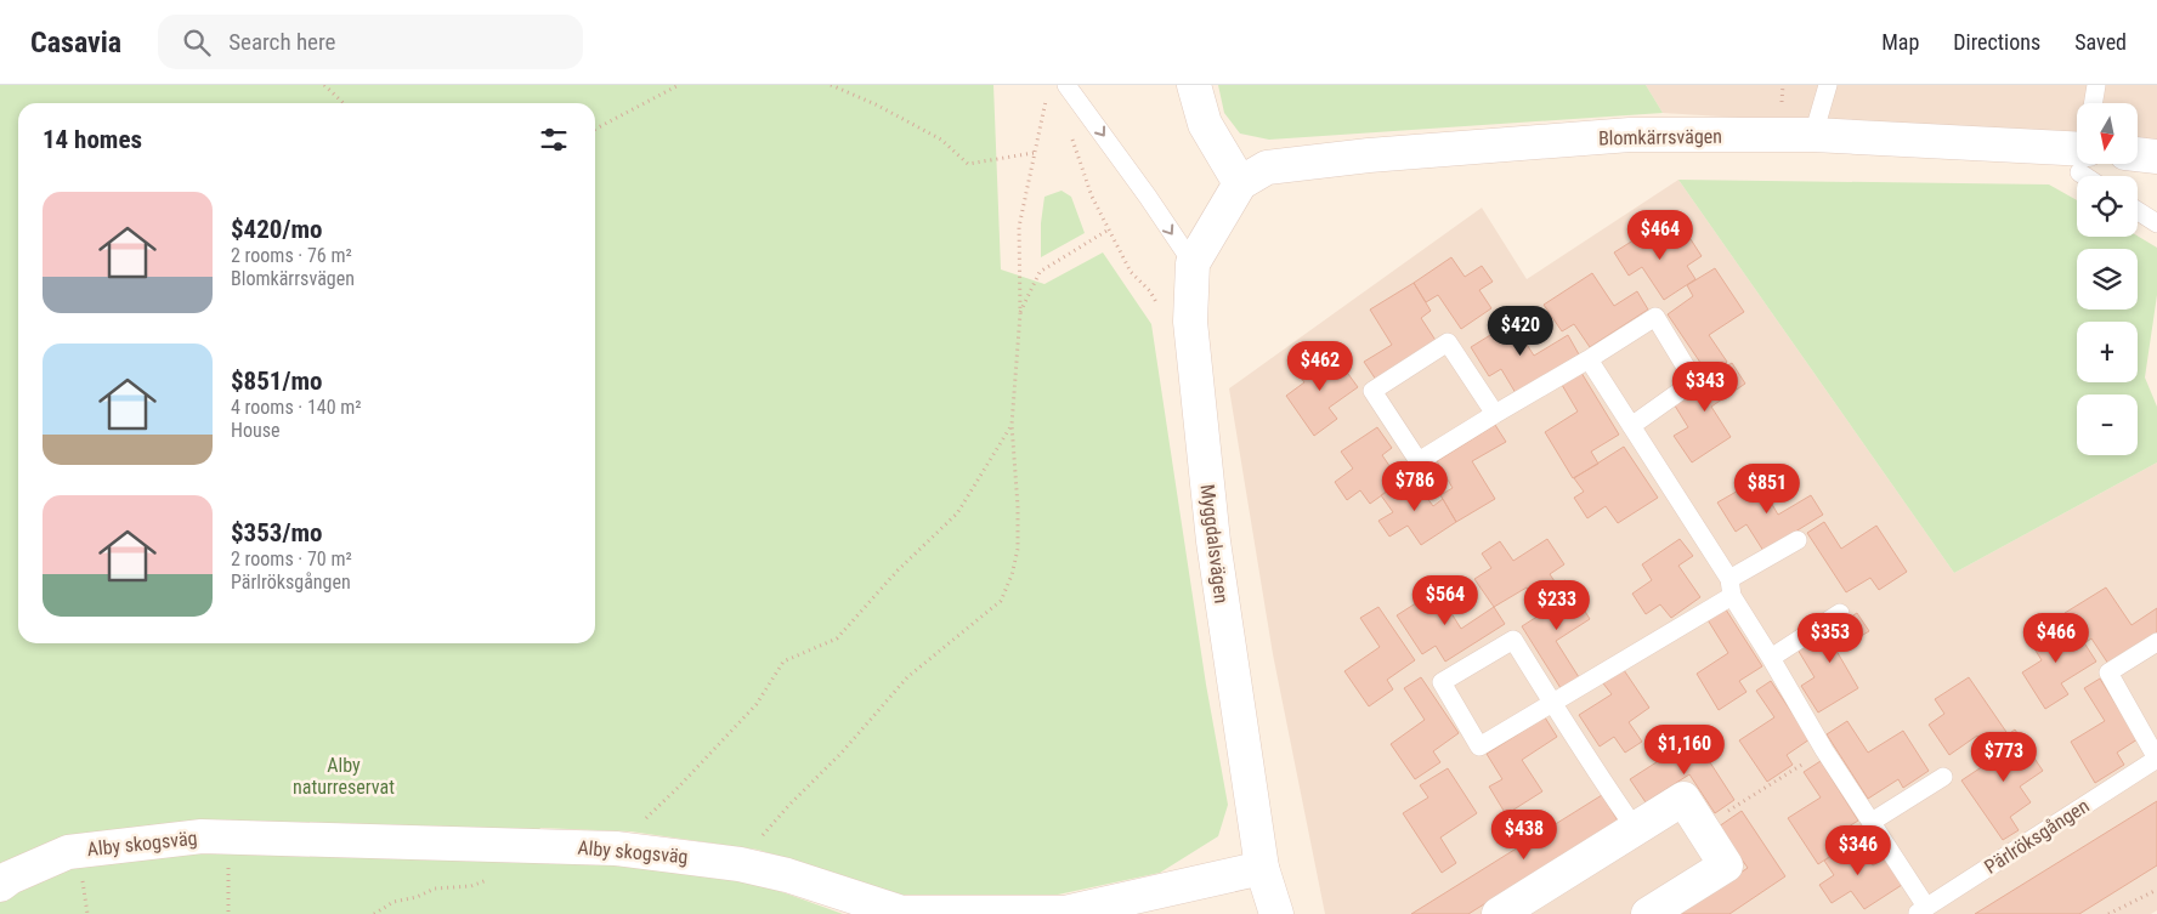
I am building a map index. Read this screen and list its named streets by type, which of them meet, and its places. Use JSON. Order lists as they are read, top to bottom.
{
  "streets": {
    "street": ["Blomkärrsvägen", "Myggdalsvägen", "Alby skogsväg"],
    "lane": ["Pärlröksgången"]
  },
  "crossings": [
    ["Blomkärrsvägen", "Myggdalsvägen"],
    ["Myggdalsvägen", "Alby skogsväg"]
  ],
  "parks": ["Alby naturreservat"],
  "north": "bottom",
  "page": {
    "header": "Casavia",
    "search": "Search here",
    "nav": ["Map", "Directions", "Saved"],
    "map_buttons": ["+", "−"],
    "heading": "14 homes",
    "list": [
      {
        "name": "$420/mo",
        "note": "2 rooms · 76 m² · Blomkärrsvägen"
      },
      {
        "name": "$851/mo",
        "note": "4 rooms · 140 m² · House"
      },
      {
        "name": "$353/mo",
        "note": "2 rooms · 70 m² · Pärlröksgången"
      }
    ],
    "price": [
      "$464",
      "$420",
      "$462",
      "$343",
      "$786",
      "$851",
      "$564",
      "$233",
      "$353",
      "$466",
      "$1,160",
      "$773",
      "$438",
      "$346"
    ]
  }
}
